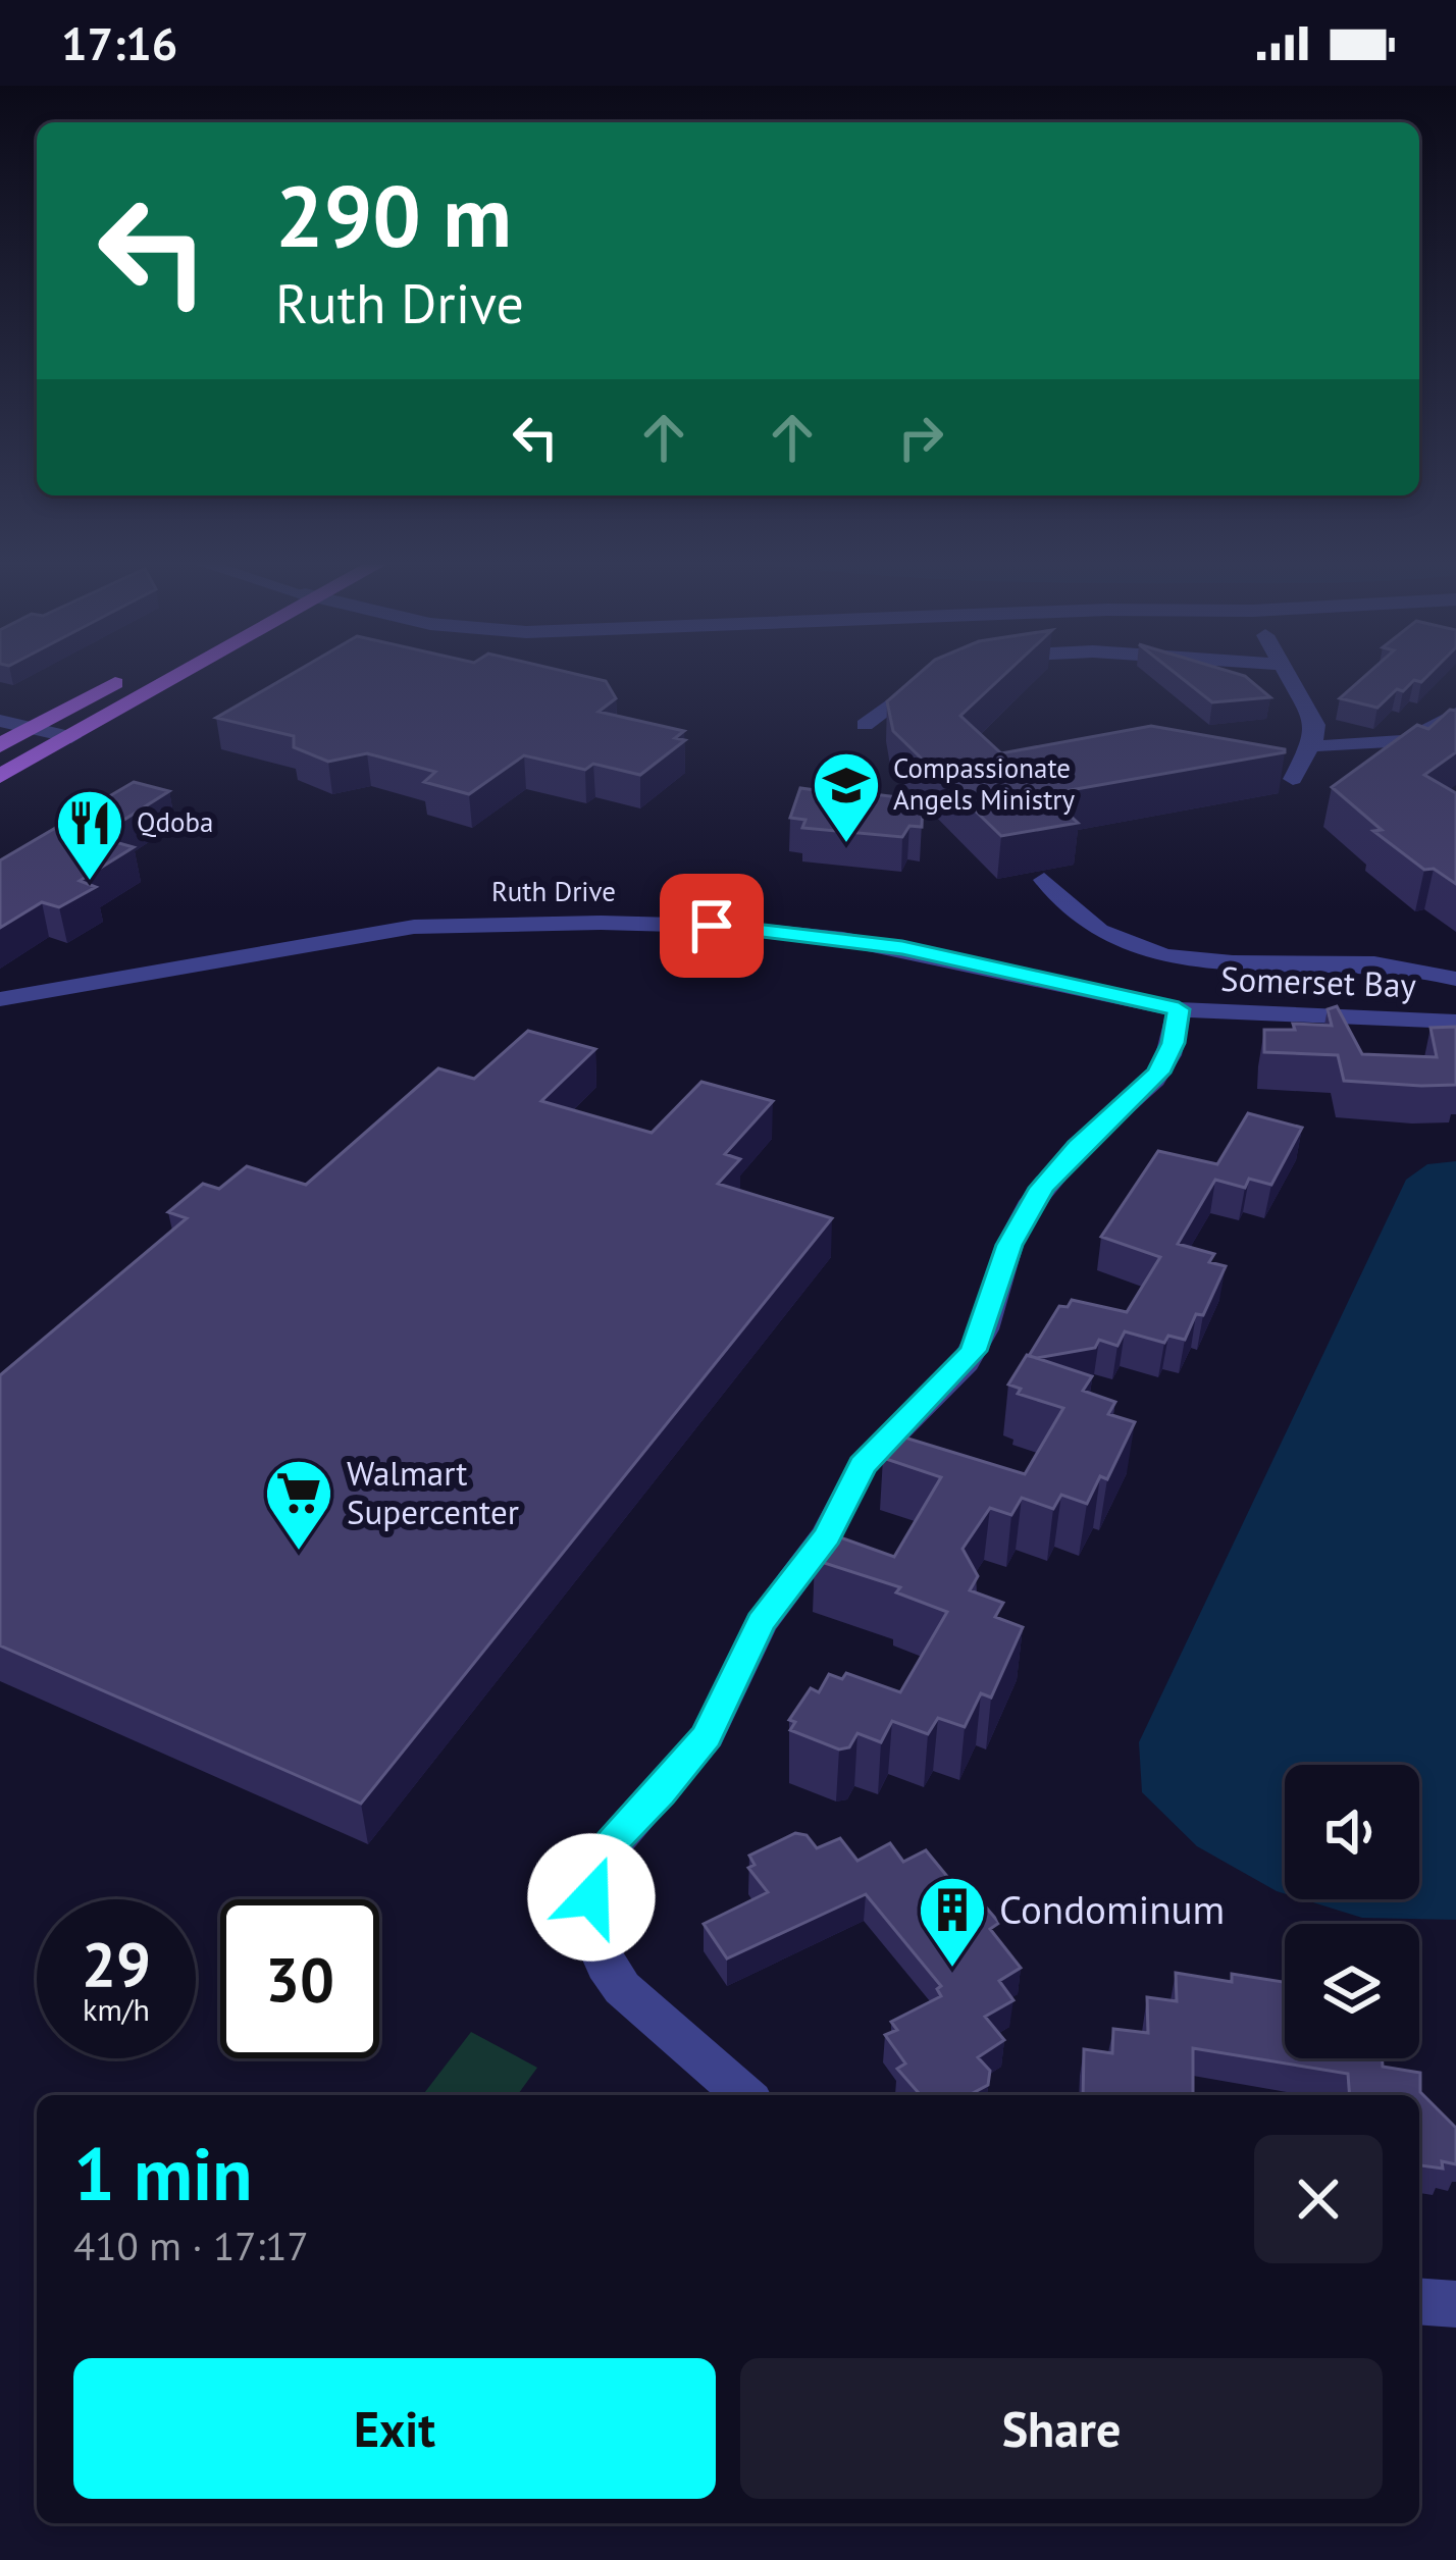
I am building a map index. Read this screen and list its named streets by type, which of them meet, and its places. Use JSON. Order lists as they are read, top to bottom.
{
  "streets": {
    "street": ["Ruth Drive", "Somerset Bay"]
  },
  "crossings": [
    ["Ruth Drive", "Somerset Bay"]
  ],
  "places": {
    "school or university": ["Compassionate Angels Ministry"],
    "restaurant": ["Qdoba"],
    "supermarket": ["Walmart Supercenter"],
    "building": ["Condominum"]
  },
  "page": {
    "status": "17:16",
    "turn": ["290 m", "Ruth Drive"],
    "speed": "29 km/h",
    "limit": "30",
    "heading": ["1 min", "410 m · 17:17"],
    "buttons": ["Exit", "Share"]
  }
}
